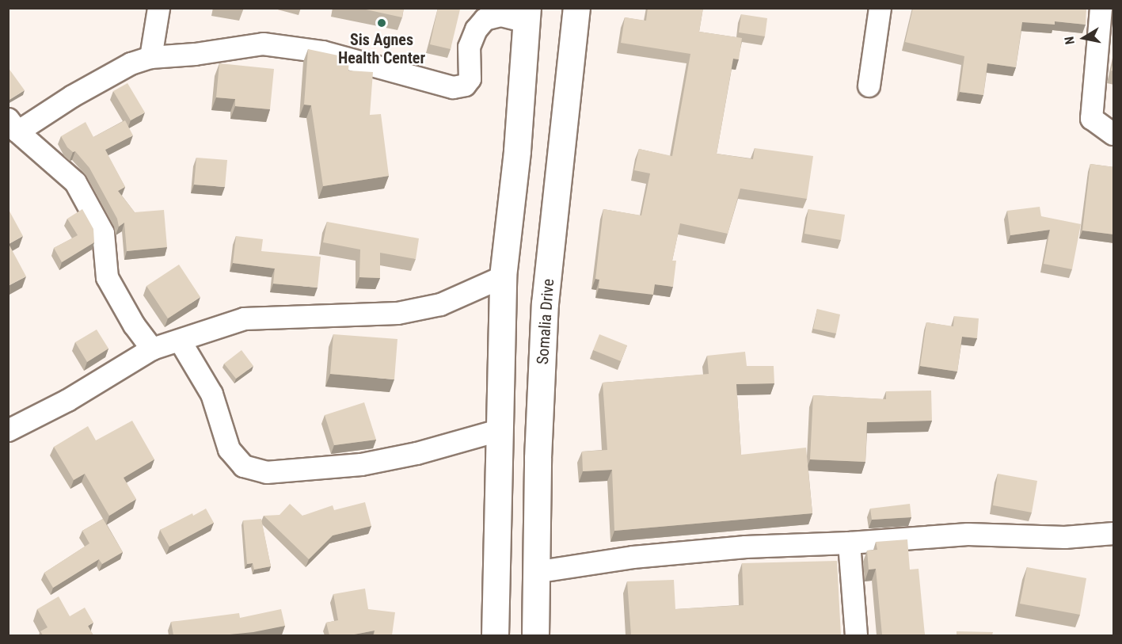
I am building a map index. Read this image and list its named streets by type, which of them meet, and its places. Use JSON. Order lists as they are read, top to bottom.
{
  "streets": {
    "main road": ["Somalia Drive"]
  },
  "places": ["Sis Agnes Health Center"],
  "north": "left"
}
